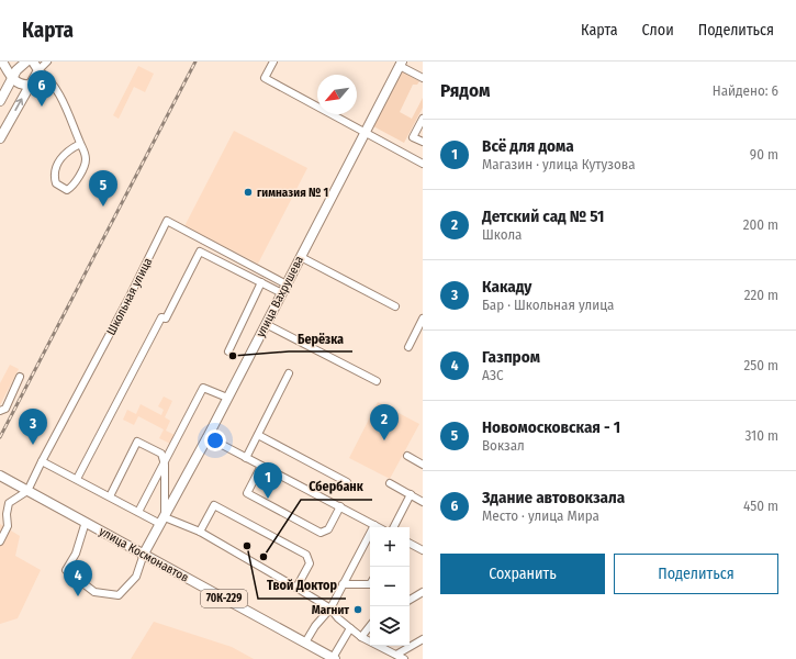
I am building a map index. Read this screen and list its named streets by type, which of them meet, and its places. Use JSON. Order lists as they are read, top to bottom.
{
  "streets": {
    "main road": ["улица Вахрушева", "улица Космонавтов", "70К-229"],
    "street": ["Школьная улица"]
  },
  "crossings": [
    ["Школьная улица", "улица Вахрушева"],
    ["Школьная улица", "улица Космонавтов"],
    ["улица Вахрушева", "улица Космонавтов"]
  ],
  "places": [
    "гимназия № 1",
    "Берёзка",
    "Твой Доктор",
    "Сбербанк",
    "Магнит"
  ],
  "north": "bottom left",
  "page": {
    "header": "Карта",
    "nav": ["Карта", "Слои", "Поделиться"],
    "heading": ["Рядом", "Найдено: 6"],
    "pins": [
      "6",
      "5",
      "2",
      "3",
      "1",
      "4"
    ],
    "list": [
      {
        "mark": "1",
        "name": "Всё для дома",
        "note": "Магазин · улица Кутузова",
        "value": "90 m"
      },
      {
        "mark": "2",
        "name": "Детский сад № 51",
        "note": "Школа",
        "value": "200 m"
      },
      {
        "mark": "3",
        "name": "Какаду",
        "note": "Бар · Школьная улица",
        "value": "220 m"
      },
      {
        "mark": "4",
        "name": "Газпром",
        "note": "АЗС",
        "value": "250 m"
      },
      {
        "mark": "5",
        "name": "Новомосковская - 1",
        "note": "Вокзал",
        "value": "310 m"
      },
      {
        "mark": "6",
        "name": "Здание автовокзала",
        "note": "Место · улица Мира",
        "value": "450 m"
      }
    ],
    "map_buttons": ["+", "−"],
    "buttons": ["Сохранить", "Поделиться"]
  }
}
